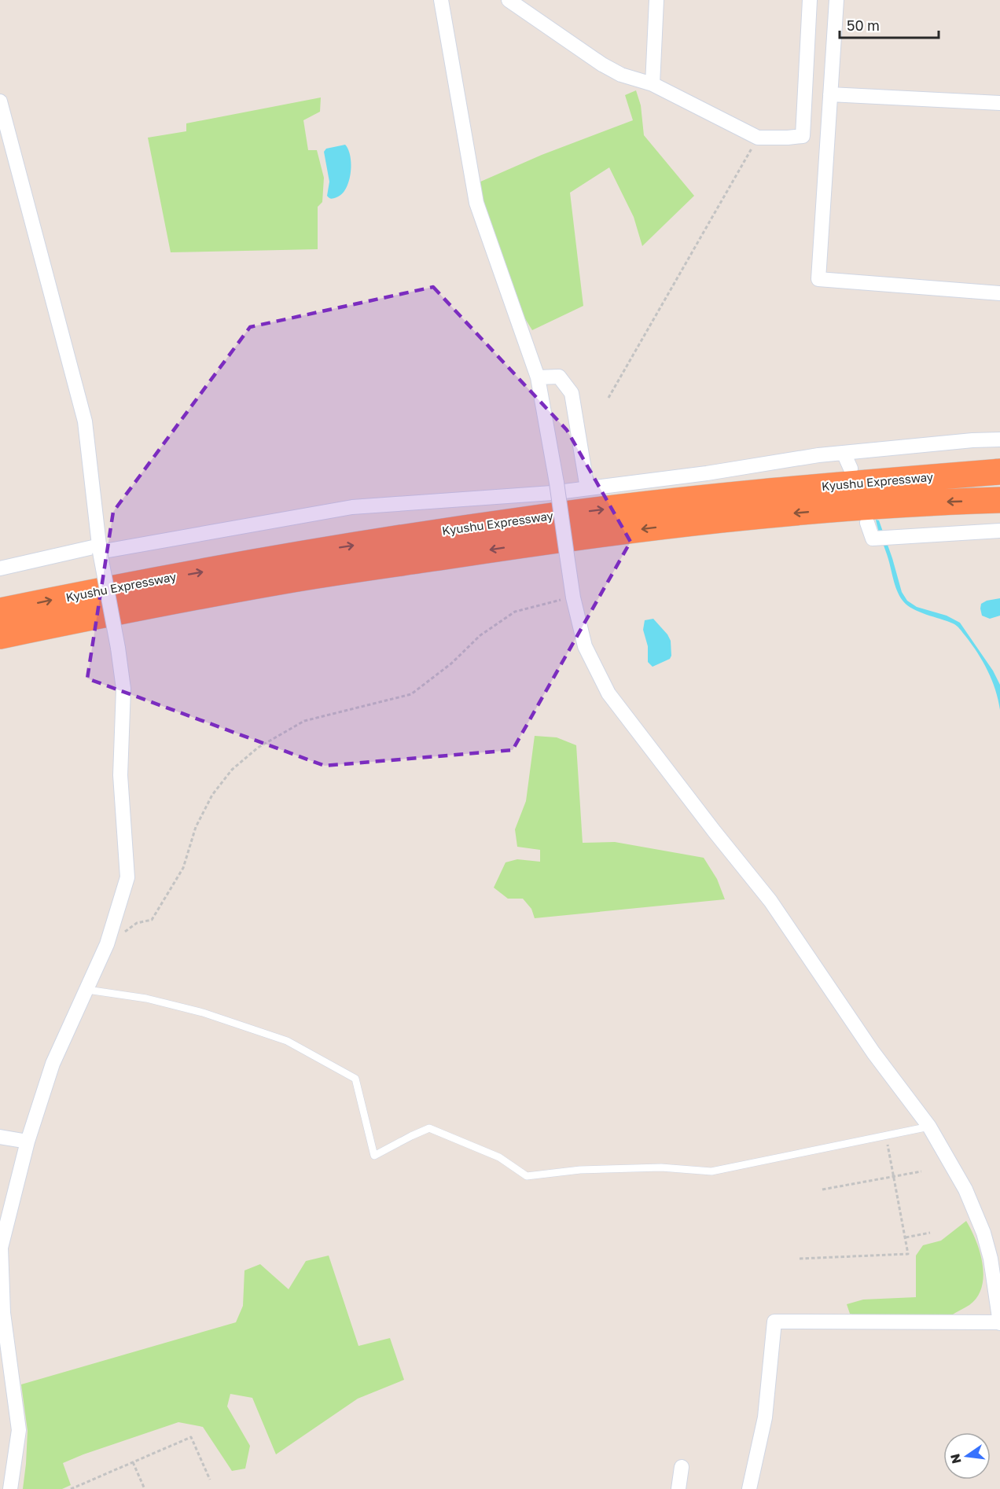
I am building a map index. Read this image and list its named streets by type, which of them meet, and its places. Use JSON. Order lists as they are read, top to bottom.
{
  "streets": {
    "highway": ["Kyushu Expressway"]
  },
  "scale_bar": "50 m",
  "north": "left"
}
